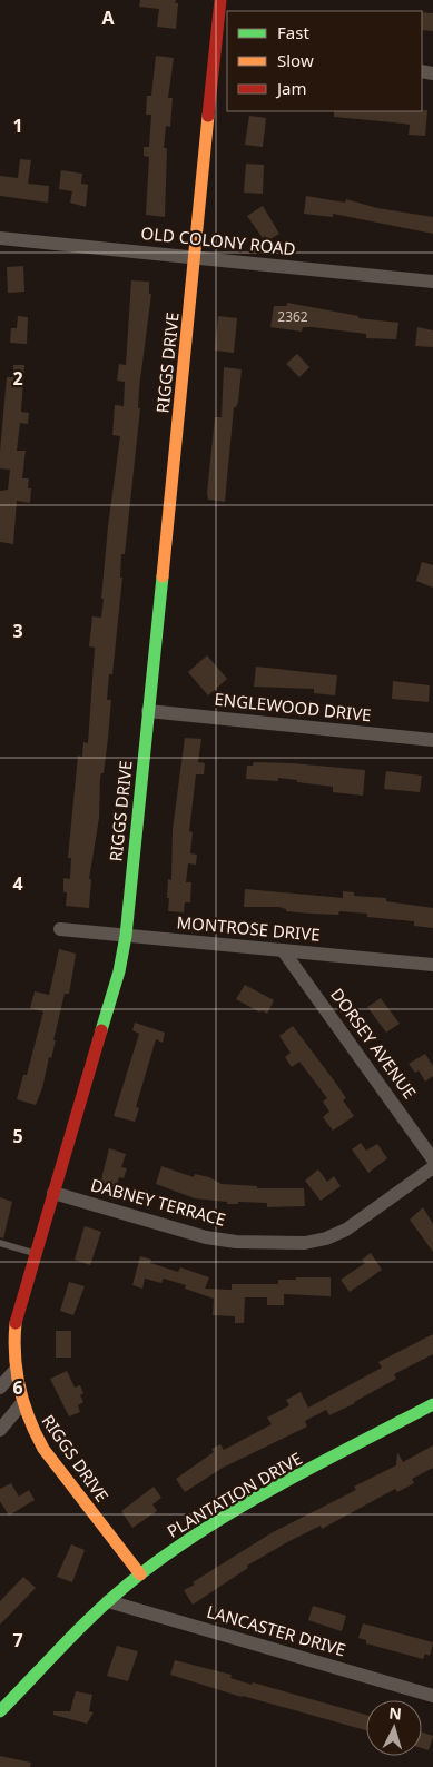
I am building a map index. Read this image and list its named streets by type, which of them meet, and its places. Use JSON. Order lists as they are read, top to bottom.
{
  "streets": {
    "street": [
      "OLD COLONY ROAD",
      "RIGGS DRIVE",
      "ENGLEWOOD DRIVE",
      "MONTROSE DRIVE",
      "DORSEY AVENUE",
      "DABNEY TERRACE",
      "PLANTATION DRIVE",
      "LANCASTER DRIVE"
    ]
  },
  "crossings": [
    ["OLD COLONY ROAD", "RIGGS DRIVE"],
    ["RIGGS DRIVE", "ENGLEWOOD DRIVE"],
    ["RIGGS DRIVE", "MONTROSE DRIVE"],
    ["RIGGS DRIVE", "DABNEY TERRACE"],
    ["RIGGS DRIVE", "PLANTATION DRIVE"],
    ["MONTROSE DRIVE", "DORSEY AVENUE"],
    ["PLANTATION DRIVE", "LANCASTER DRIVE"]
  ],
  "house_numbers": ["2362"],
  "legend": ["Fast", "Slow", "Jam"],
  "north": "top",
  "grid": {
    "columns": ["A"],
    "rows": [
      "1",
      "2",
      "3",
      "4",
      "5",
      "6",
      "7"
    ]
  }
}
